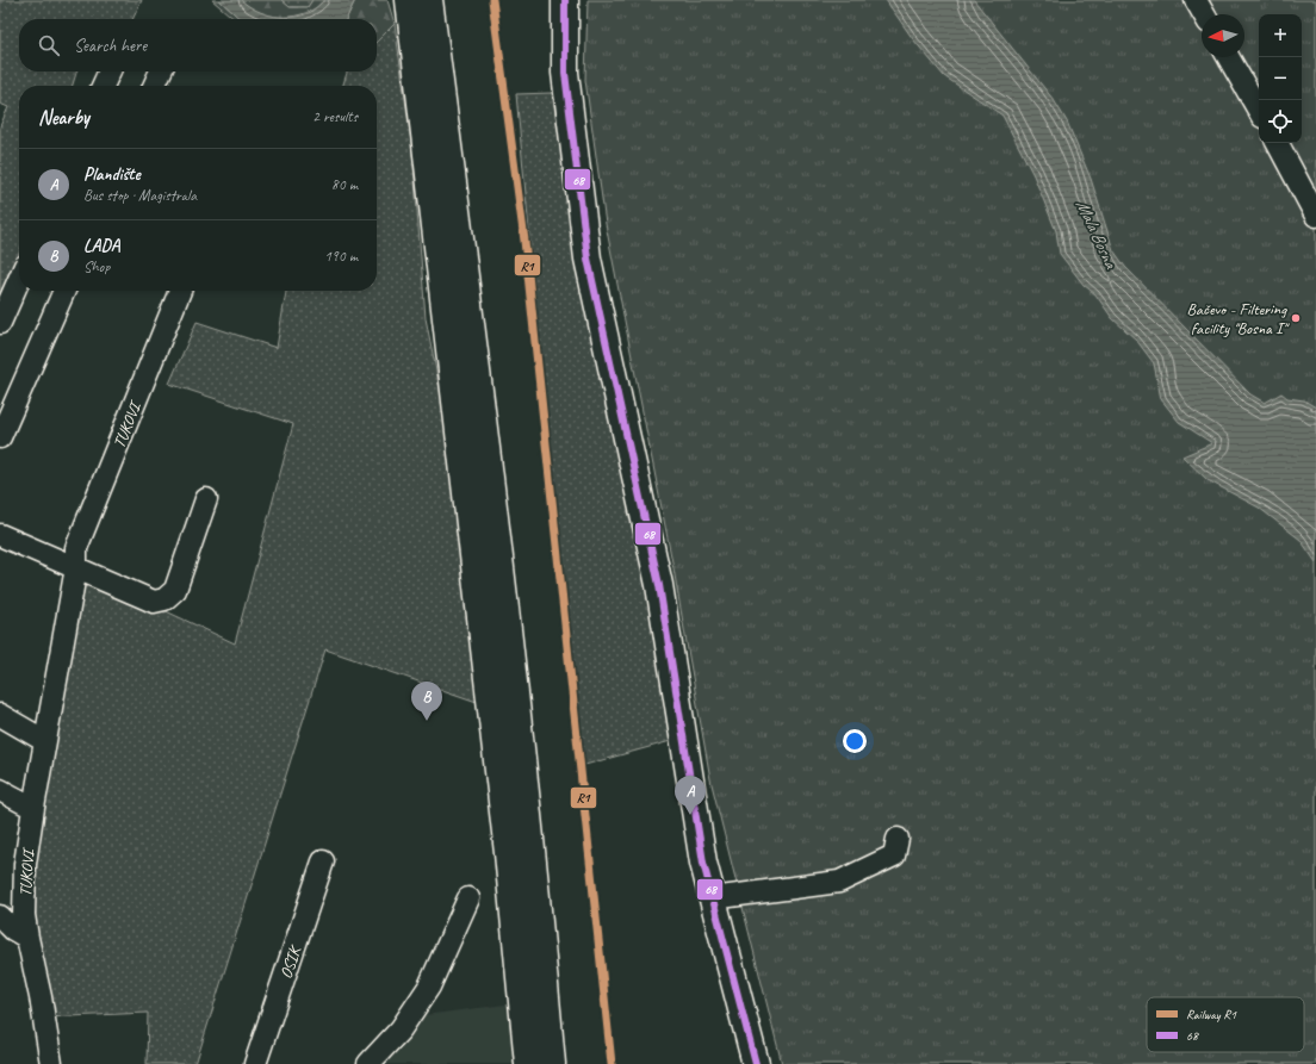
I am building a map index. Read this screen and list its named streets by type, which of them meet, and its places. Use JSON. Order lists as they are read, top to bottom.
{
  "streets": {
    "street": ["TUKOVI", "OSIK"]
  },
  "water": ["Mala Bosna"],
  "places": ["Bačevo - Filtering facility \"Bosna I\""],
  "lines": ["rail line R1", "transit line 68"],
  "legend": ["Railway R1", "68"],
  "north": "left",
  "page": {
    "map_buttons": ["+", "−"],
    "search": "Search here",
    "heading": ["Nearby", "2 results"],
    "list": [
      {
        "mark": "A",
        "name": "Plandište",
        "note": "Bus stop · Magistrala",
        "value": "80 m"
      },
      {
        "mark": "B",
        "name": "LADA",
        "note": "Shop",
        "value": "190 m"
      }
    ],
    "pins": ["B", "A"]
  }
}
